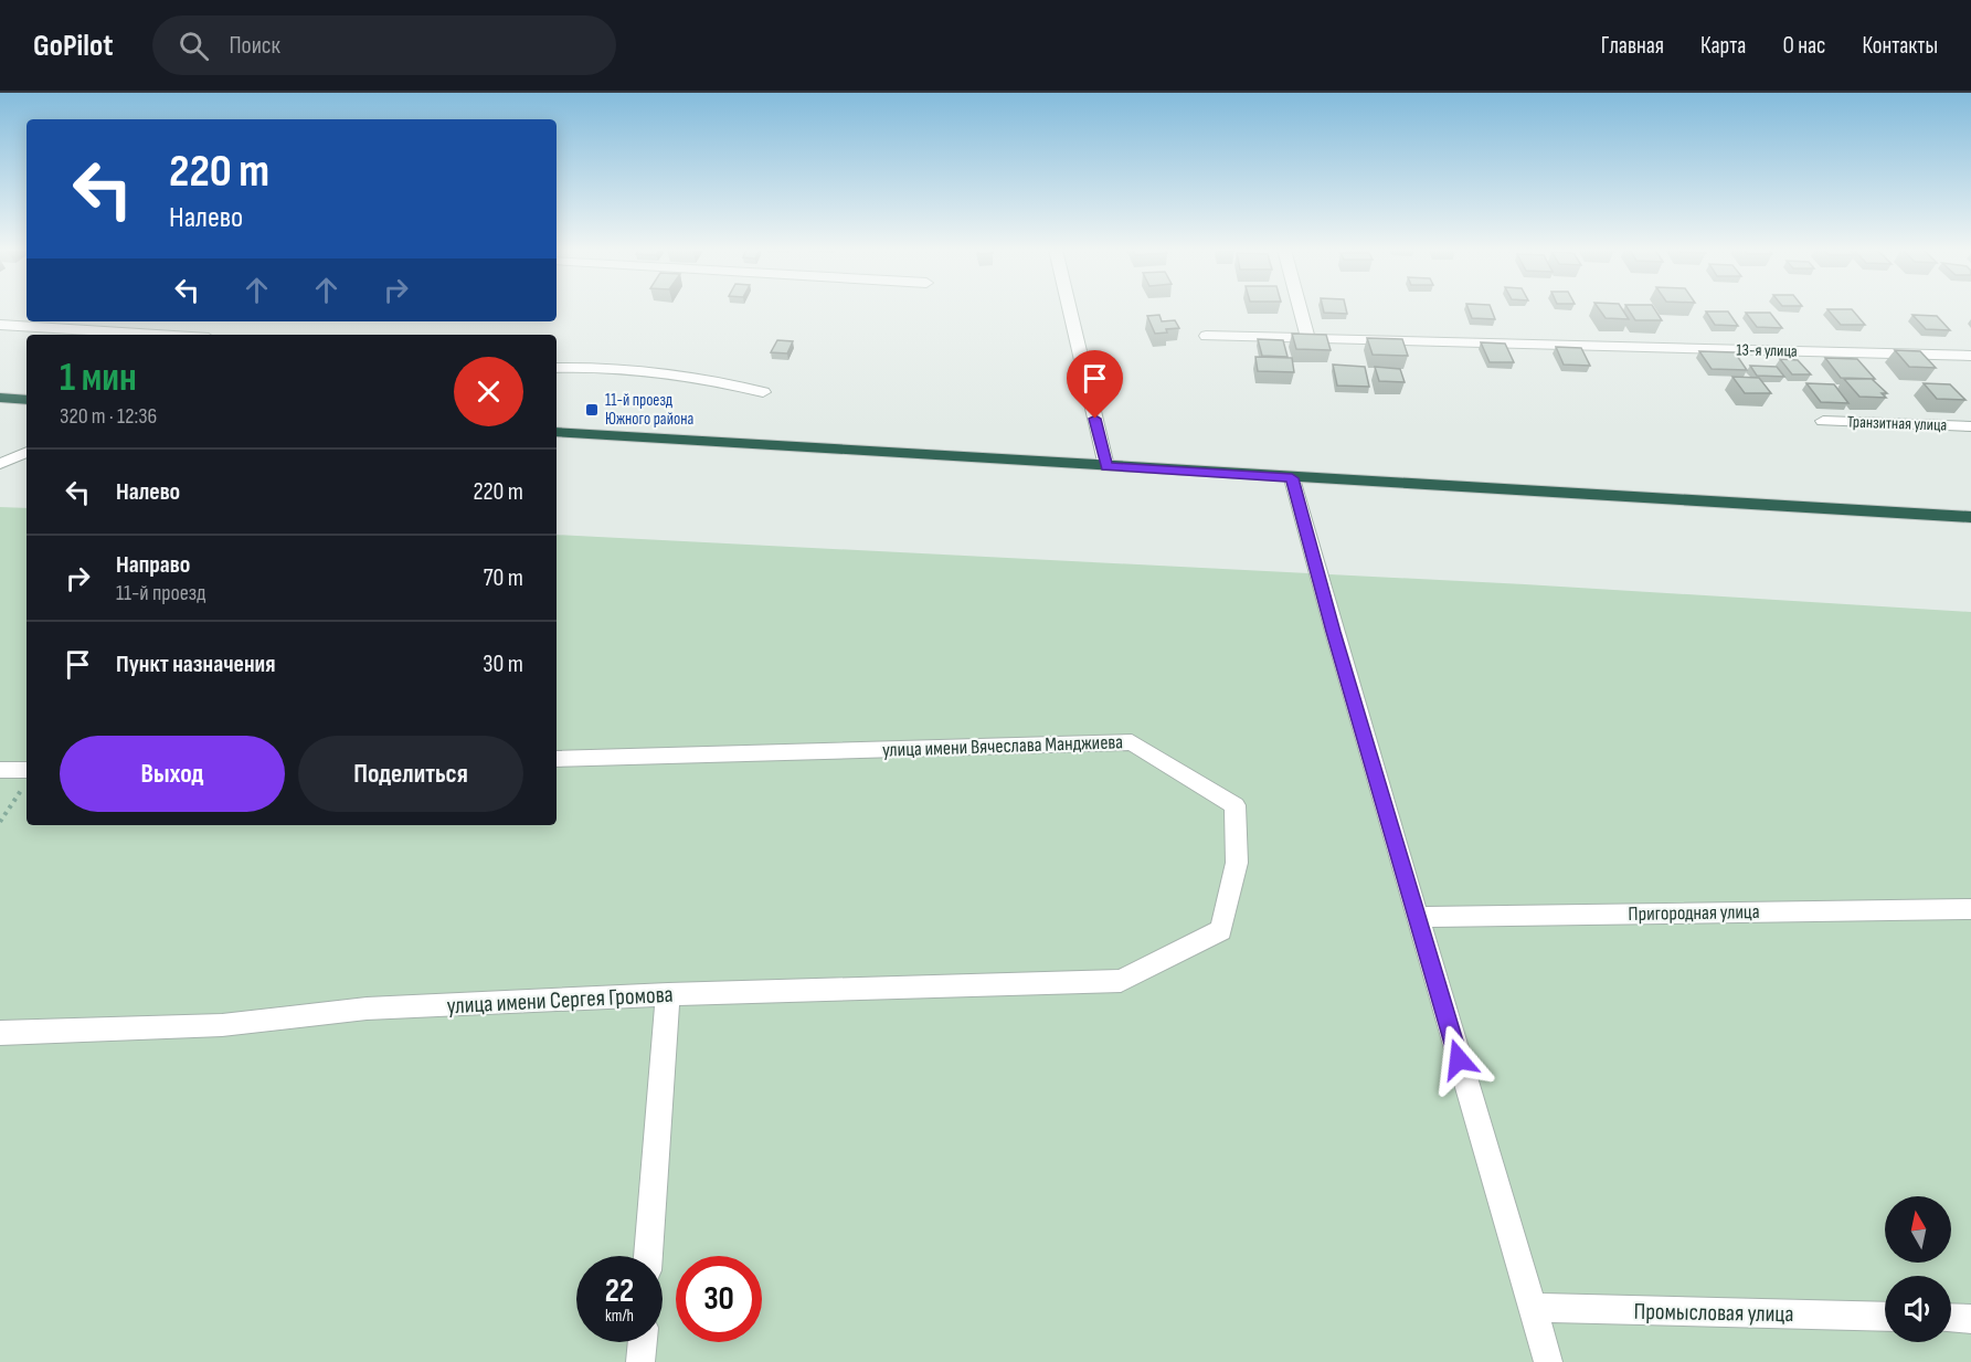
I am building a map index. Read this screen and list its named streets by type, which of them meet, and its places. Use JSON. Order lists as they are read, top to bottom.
{
  "streets": {
    "street": [
      "13-я улица",
      "Транзитная улица",
      "улица имени Вячеслава Манджиева",
      "Пригородная улица",
      "улица имени Сергея Громова",
      "Промысловая улица"
    ]
  },
  "crossings": [
    ["улица имени Вячеслава Манджиева", "улица имени Сергея Громова"]
  ],
  "places": {
    "transit": ["11-й проезд Южного района"]
  },
  "north": "top",
  "page": {
    "header": "GoPilot",
    "search": "Поиск",
    "nav": [
      "Главная",
      "Карта",
      "О нас",
      "Контакты"
    ],
    "turn": ["220 m", "Налево"],
    "heading": ["1 мин", "320 m · 12:36"],
    "list": [
      {
        "name": "Налево",
        "value": "220 m"
      },
      {
        "name": "Направо",
        "note": "11-й проезд",
        "value": "70 m"
      },
      {
        "name": "Пункт назначения",
        "value": "30 m"
      }
    ],
    "buttons": ["Выход", "Поделиться"],
    "speed": "22 km/h",
    "limit": "30"
  }
}
